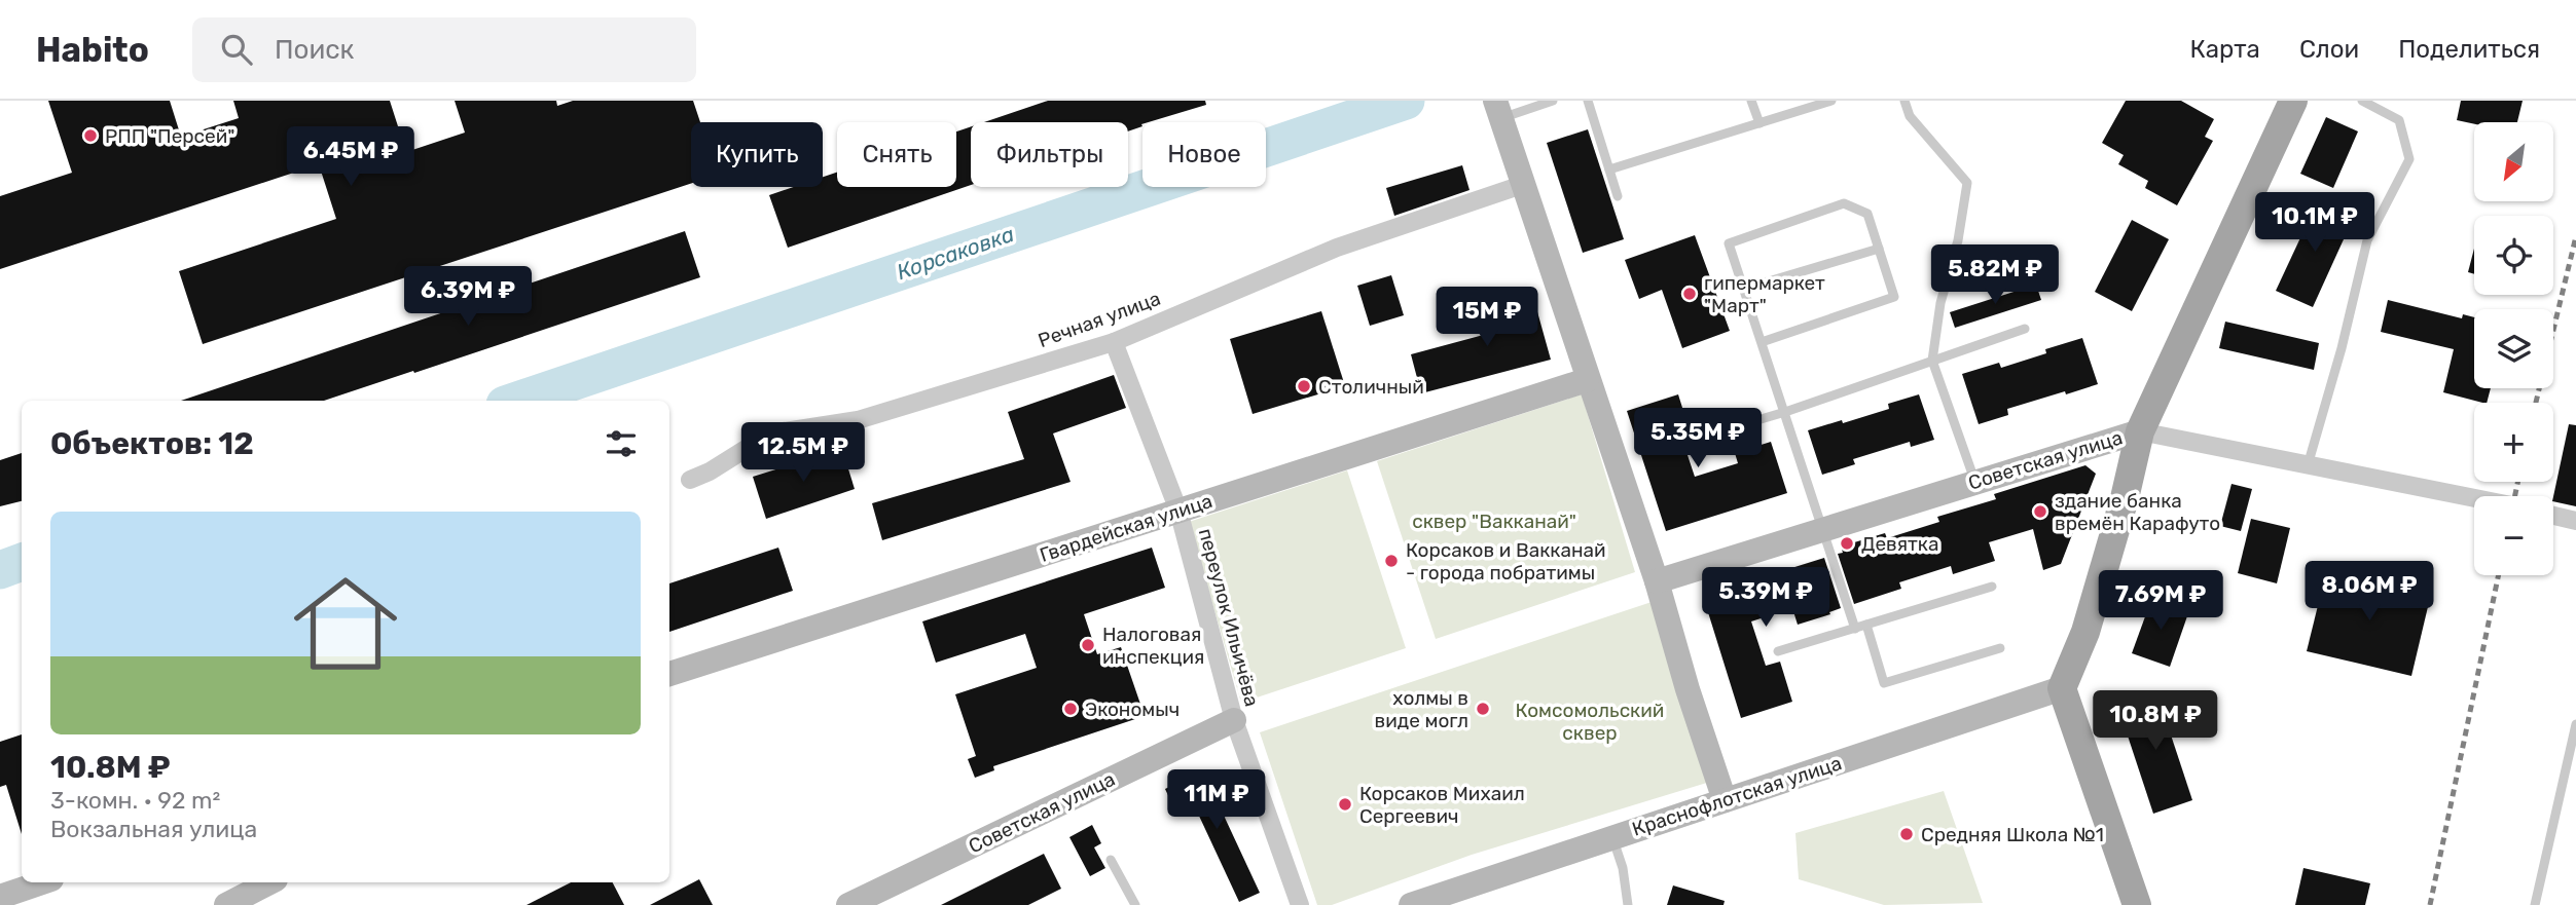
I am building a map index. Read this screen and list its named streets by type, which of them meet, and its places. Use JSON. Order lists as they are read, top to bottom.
{
  "streets": {
    "main road": ["Советская улица", "Гвардейская улица", "Краснофлотская улица"],
    "street": ["Речная улица", "переулок Ильичёва"]
  },
  "crossings": [
    ["Речная улица", "переулок Ильичёва"],
    ["Советская улица", "переулок Ильичёва"],
    ["Гвардейская улица", "переулок Ильичёва"]
  ],
  "water": ["Корсаковка"],
  "parks": ["сквер \"Вакканай\"", "Комсомольский сквер"],
  "places": [
    "РПП \"Персей\"",
    "гипермаркет \"Март\"",
    "Столичный",
    "здание банка времён Карафуто",
    "Девятка",
    "Корсаков и Вакканай - города побратимы",
    "Налоговая инспекция",
    "Экономыч",
    "холмы в виде могл",
    "Корсаков Михаил Сергеевич",
    "Средняя Школа №1"
  ],
  "north": "bottom left",
  "page": {
    "header": "Habito",
    "search": "Поиск",
    "nav": ["Карта", "Слои", "Поделиться"],
    "map_buttons": ["+", "−"],
    "chip": [
      "Купить",
      "Снять",
      "Фильтры",
      "Новое"
    ],
    "price": [
      "6.45M ₽",
      "10.1M ₽",
      "5.82M ₽",
      "6.39M ₽",
      "15M ₽",
      "5.35M ₽",
      "12.5M ₽",
      "8.06M ₽",
      "5.39M ₽",
      "7.69M ₽",
      "10.8M ₽",
      "11M ₽"
    ],
    "heading": "Объектов: 12",
    "list": [
      {
        "name": "10.8M ₽",
        "note": "3-комн. · 92 m² · Вокзальная улица"
      }
    ]
  }
}
